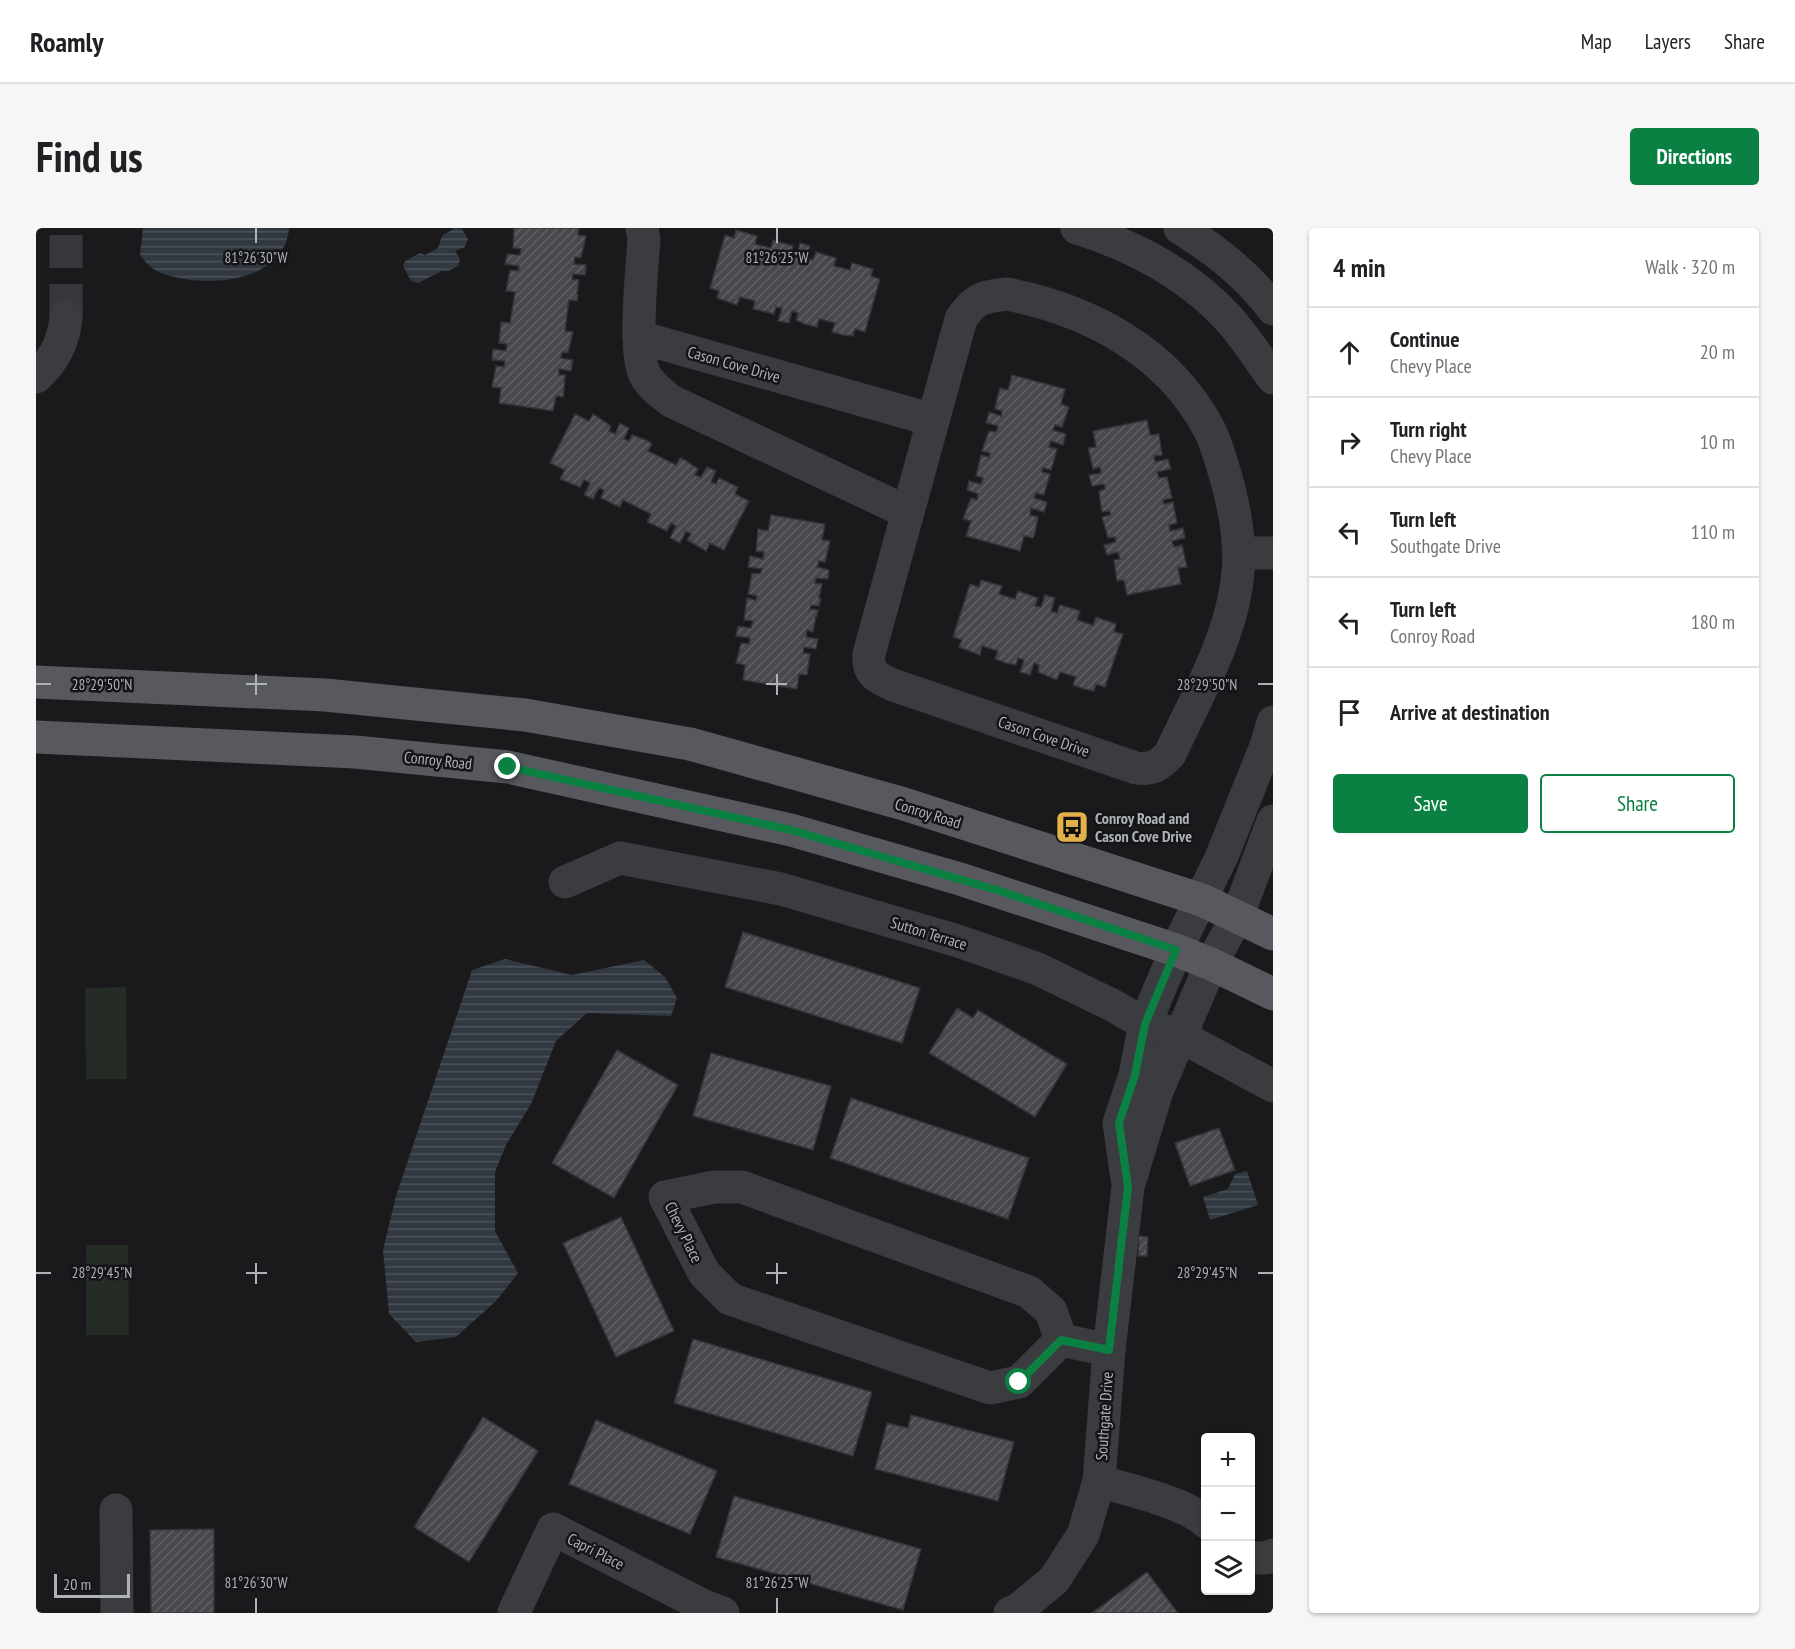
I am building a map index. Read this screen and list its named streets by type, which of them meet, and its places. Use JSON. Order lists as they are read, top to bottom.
{
  "streets": {
    "main road": ["Conroy Road"],
    "street": [
      "Cason Cove Drive",
      "Sutton Terrace",
      "Chevy Place",
      "Southgate Drive",
      "Capri Place"
    ]
  },
  "crossings": [
    ["Conroy Road", "Southgate Drive"],
    ["Sutton Terrace", "Southgate Drive"]
  ],
  "places": {
    "bus stop": ["Conroy Road and Cason Cove Drive"]
  },
  "scale_bar": "20 m",
  "page": {
    "header": "Roamly",
    "nav": ["Map", "Layers", "Share"],
    "buttons": [
      "Directions",
      ["Save", "Share"]
    ],
    "title": "Find us",
    "heading": ["4 min", "Walk · 320 m"],
    "list": [
      ["Continue", "Chevy Place", "20 m"],
      ["Turn right", "Chevy Place", "10 m"],
      ["Turn left", "Southgate Drive", "110 m"],
      ["Turn left", "Conroy Road", "180 m"],
      "Arrive at destination"
    ],
    "map_buttons": ["+", "−"],
    "scale": "20 m"
  },
  "coordinates": [
    "81°26'30\"W",
    "81°26'25\"W",
    "28°29'50\"N",
    "28°29'45\"N"
  ]
}
